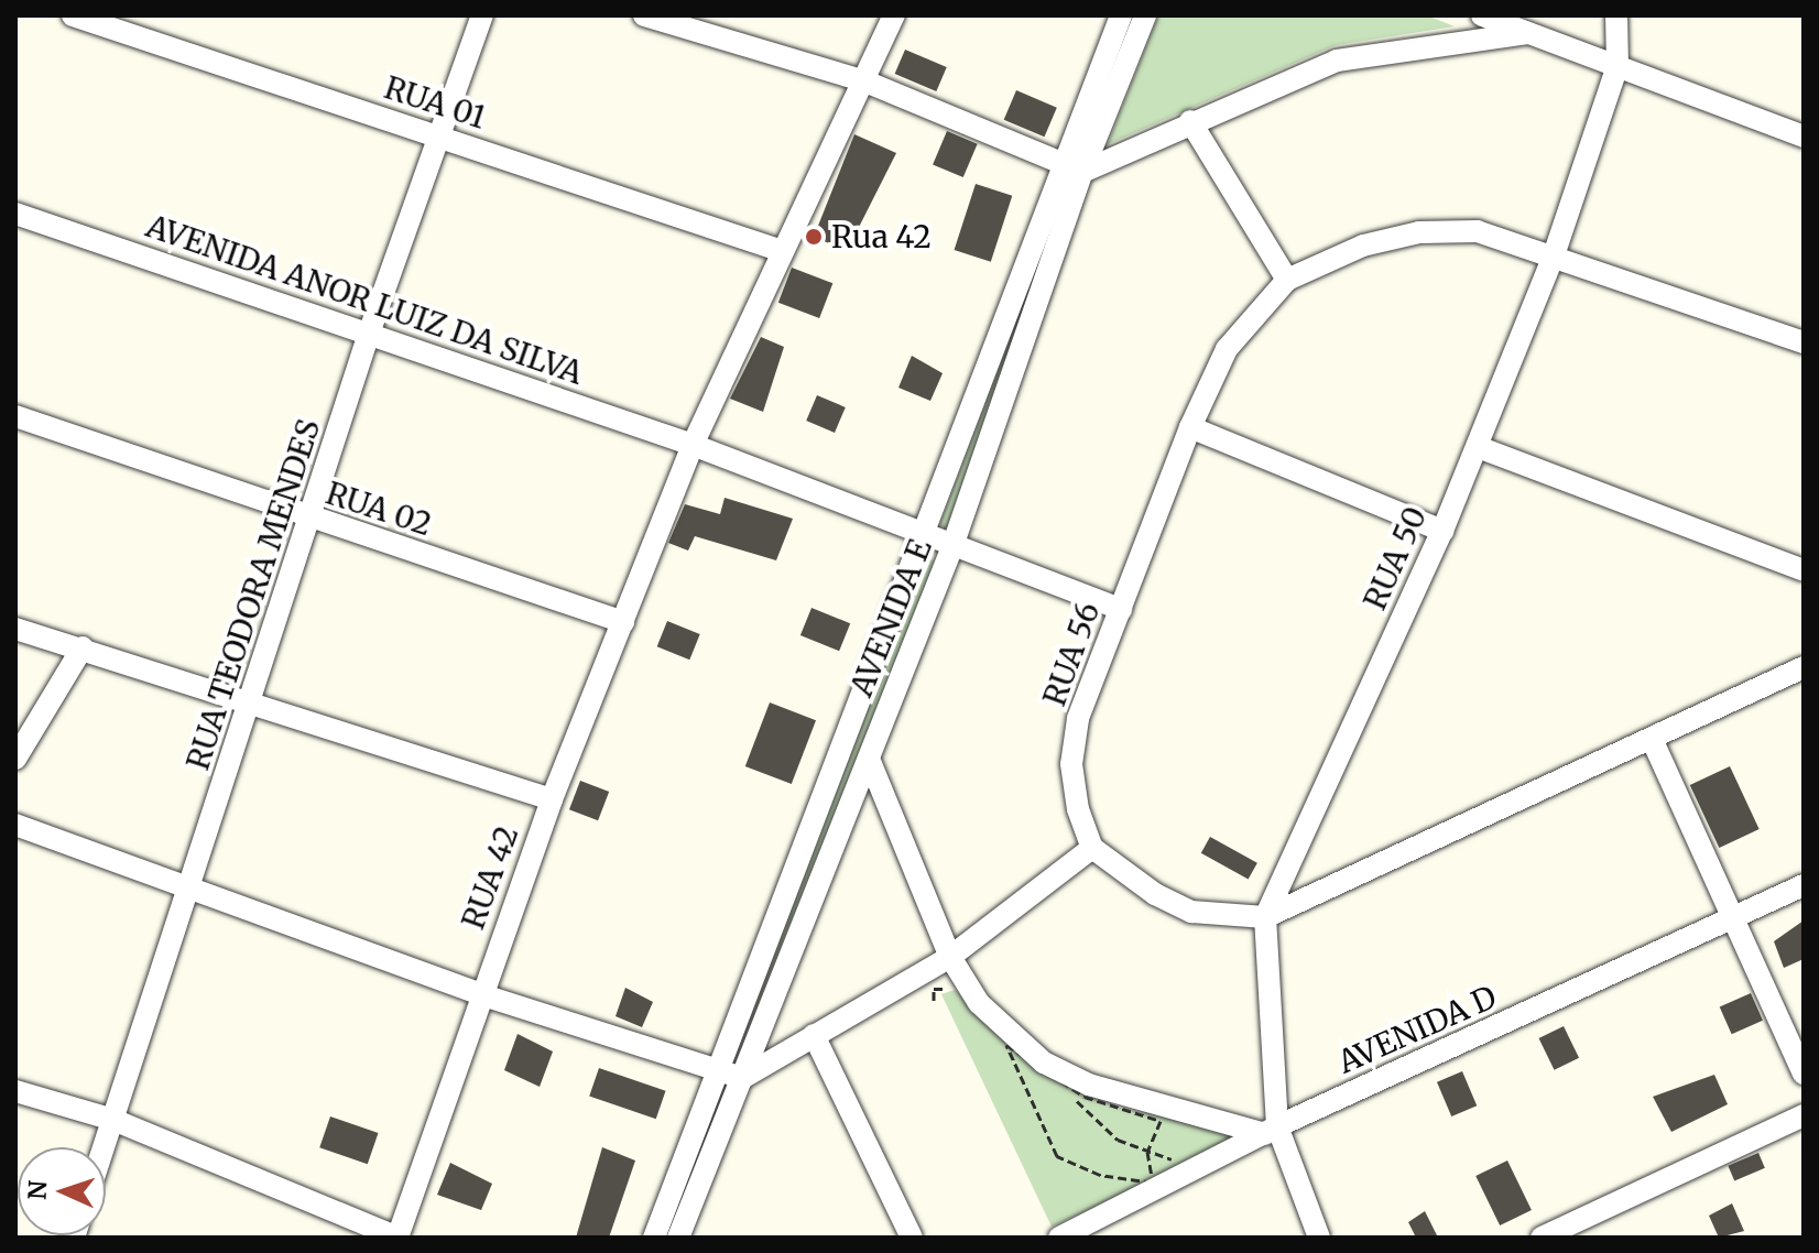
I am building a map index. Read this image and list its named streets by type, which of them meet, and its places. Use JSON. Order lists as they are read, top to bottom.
{
  "streets": {
    "street": [
      "RUA 01",
      "AVENIDA ANOR LUIZ DA SILVA",
      "RUA 02",
      "RUA 50",
      "RUA TEODORA MENDES",
      "AVENIDA E",
      "RUA 56",
      "RUA 42",
      "AVENIDA D"
    ]
  },
  "crossings": [
    ["RUA 01", "RUA TEODORA MENDES"],
    ["RUA 01", "RUA 42"],
    ["AVENIDA ANOR LUIZ DA SILVA", "RUA TEODORA MENDES"],
    ["AVENIDA ANOR LUIZ DA SILVA", "AVENIDA E"],
    ["AVENIDA ANOR LUIZ DA SILVA", "RUA 56"],
    ["AVENIDA ANOR LUIZ DA SILVA", "RUA 42"],
    ["RUA 02", "RUA TEODORA MENDES"],
    ["RUA 02", "RUA 42"],
    ["RUA 50", "RUA 56"],
    ["RUA 50", "AVENIDA D"]
  ],
  "places": ["Rua 42"],
  "north": "left"
}
